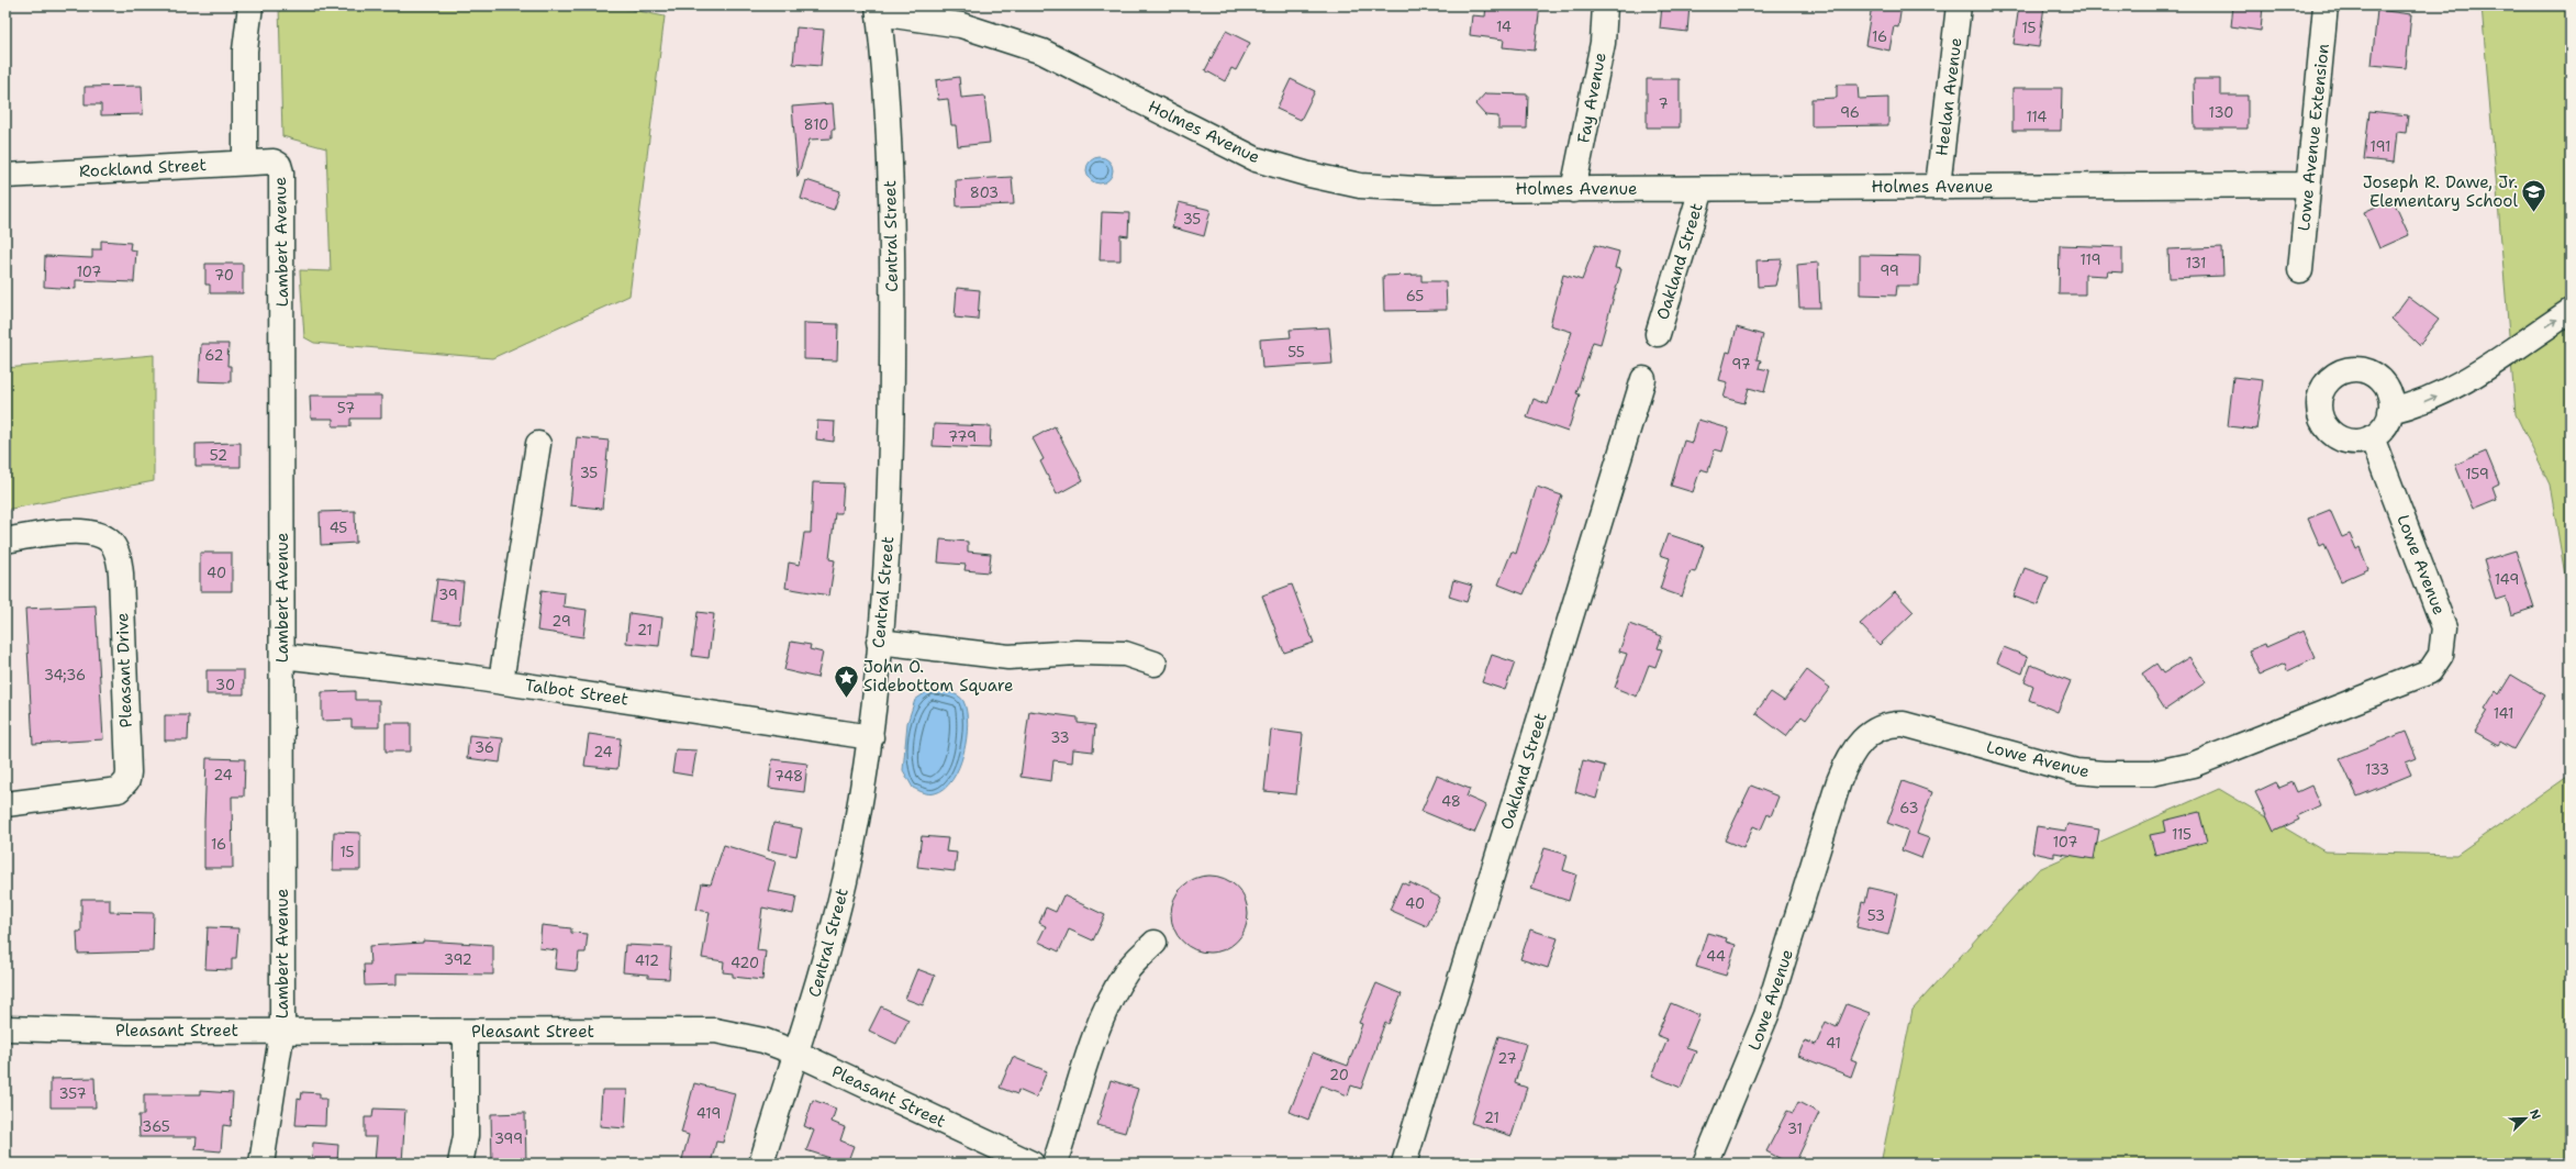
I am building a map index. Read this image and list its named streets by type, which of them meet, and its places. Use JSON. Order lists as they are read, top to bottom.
{
  "streets": {
    "street": [
      "Heelan Avenue",
      "Fay Avenue",
      "Holmes Avenue",
      "Lowe Avenue Extension",
      "Rockland Street",
      "Central Street",
      "Lambert Avenue",
      "Oakland Street",
      "Lowe Avenue",
      "Pleasant Drive",
      "Talbot Street",
      "Pleasant Street"
    ]
  },
  "crossings": [
    ["Heelan Avenue", "Holmes Avenue"],
    ["Fay Avenue", "Holmes Avenue"],
    ["Holmes Avenue", "Lowe Avenue Extension"],
    ["Holmes Avenue", "Central Street"],
    ["Holmes Avenue", "Oakland Street"],
    ["Rockland Street", "Lambert Avenue"],
    ["Central Street", "Talbot Street"],
    ["Central Street", "Pleasant Street"],
    ["Lambert Avenue", "Talbot Street"],
    ["Lambert Avenue", "Pleasant Street"]
  ],
  "places": {
    "school or university": ["Joseph R. Dawe, Jr. Elementary School"],
    "place": ["John O. Sidebottom Square"]
  },
  "house_numbers": [
    "14",
    "15",
    "16",
    "7",
    "96",
    "130",
    "114",
    "810",
    "191",
    "803",
    "35",
    "119",
    "131",
    "99",
    "107",
    "70",
    "65",
    "55",
    "62",
    "97",
    "57",
    "779",
    "52",
    "35",
    "159",
    "45",
    "40",
    "149",
    "39",
    "29",
    "21",
    "34;36",
    "30",
    "141",
    "33",
    "36",
    "24",
    "133",
    "24",
    "748",
    "48",
    "63",
    "115",
    "107",
    "16",
    "15",
    "40",
    "53",
    "44",
    "392",
    "412",
    "420",
    "41",
    "27",
    "20",
    "357",
    "419",
    "21",
    "365",
    "31",
    "399"
  ],
  "north": "top right"
}
